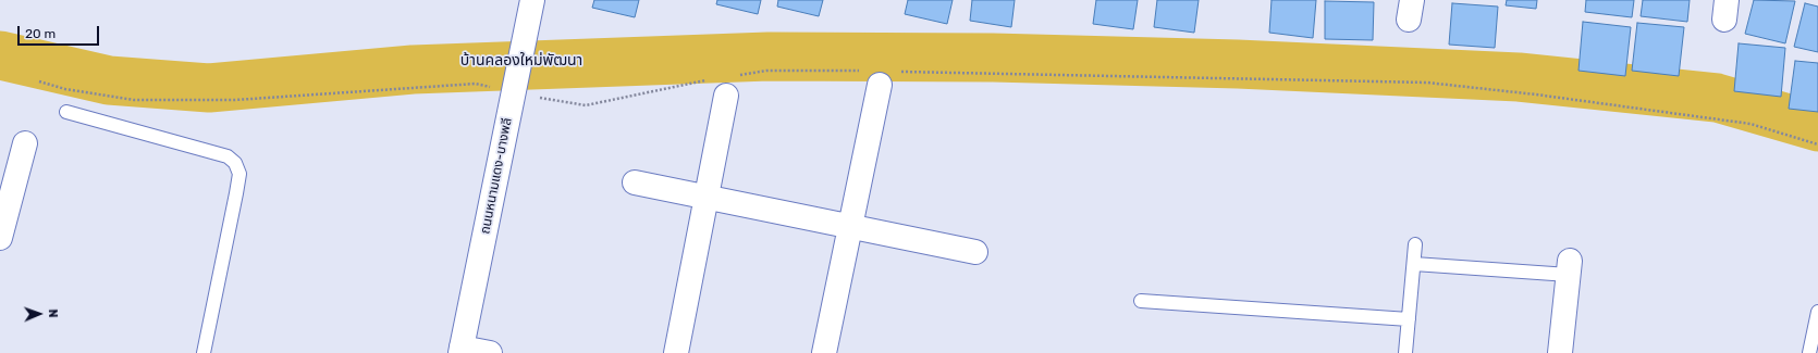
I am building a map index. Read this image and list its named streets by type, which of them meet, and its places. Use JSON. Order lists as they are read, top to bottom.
{
  "streets": {
    "street": ["ถนนหนามแดง-บางพลี"]
  },
  "districts": ["บ้านคลองใหม่พัฒนา"],
  "scale_bar": "20 m",
  "north": "right"
}
